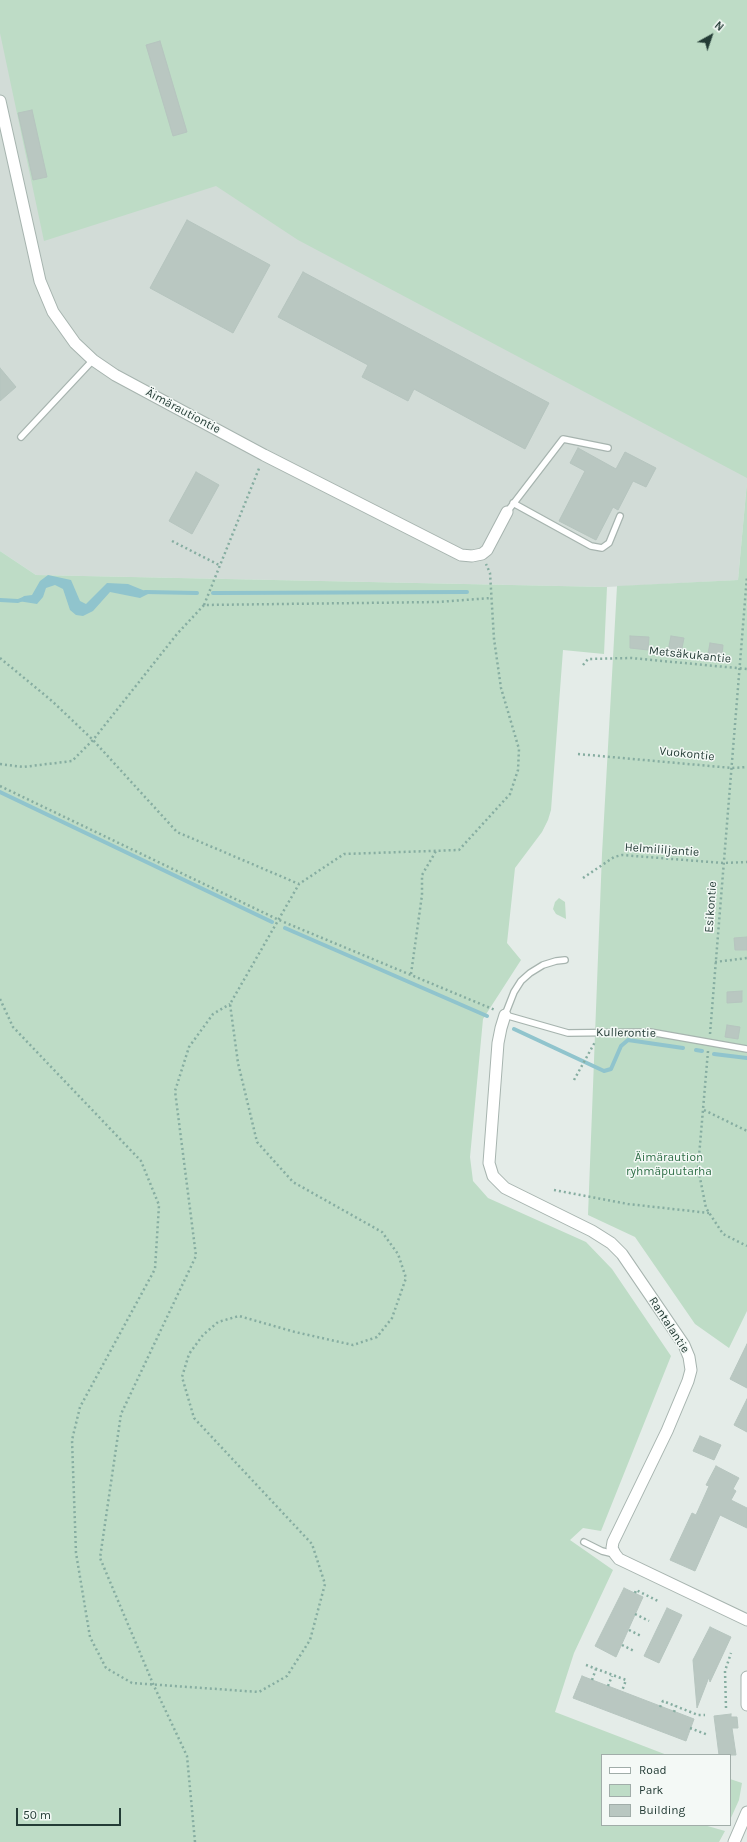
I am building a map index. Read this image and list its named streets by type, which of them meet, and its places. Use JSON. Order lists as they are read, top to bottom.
{
  "streets": {
    "street": ["Äimärautiontie", "Rantalantie"],
    "lane": ["Kullerontie"],
    "path": [
      "Metsäkukantie",
      "Vuokontie",
      "Helmililjantie",
      "Esikontie"
    ]
  },
  "crossings": [
    ["Metsäkukantie", "Esikontie"],
    ["Vuokontie", "Esikontie"],
    ["Helmililjantie", "Esikontie"],
    ["Esikontie", "Kullerontie"],
    ["Kullerontie", "Rantalantie"]
  ],
  "parks": ["Äimäraution ryhmäpuutarha"],
  "legend": ["Road", "Park", "Building"],
  "scale_bar": "50 m",
  "north": "top right"
}
